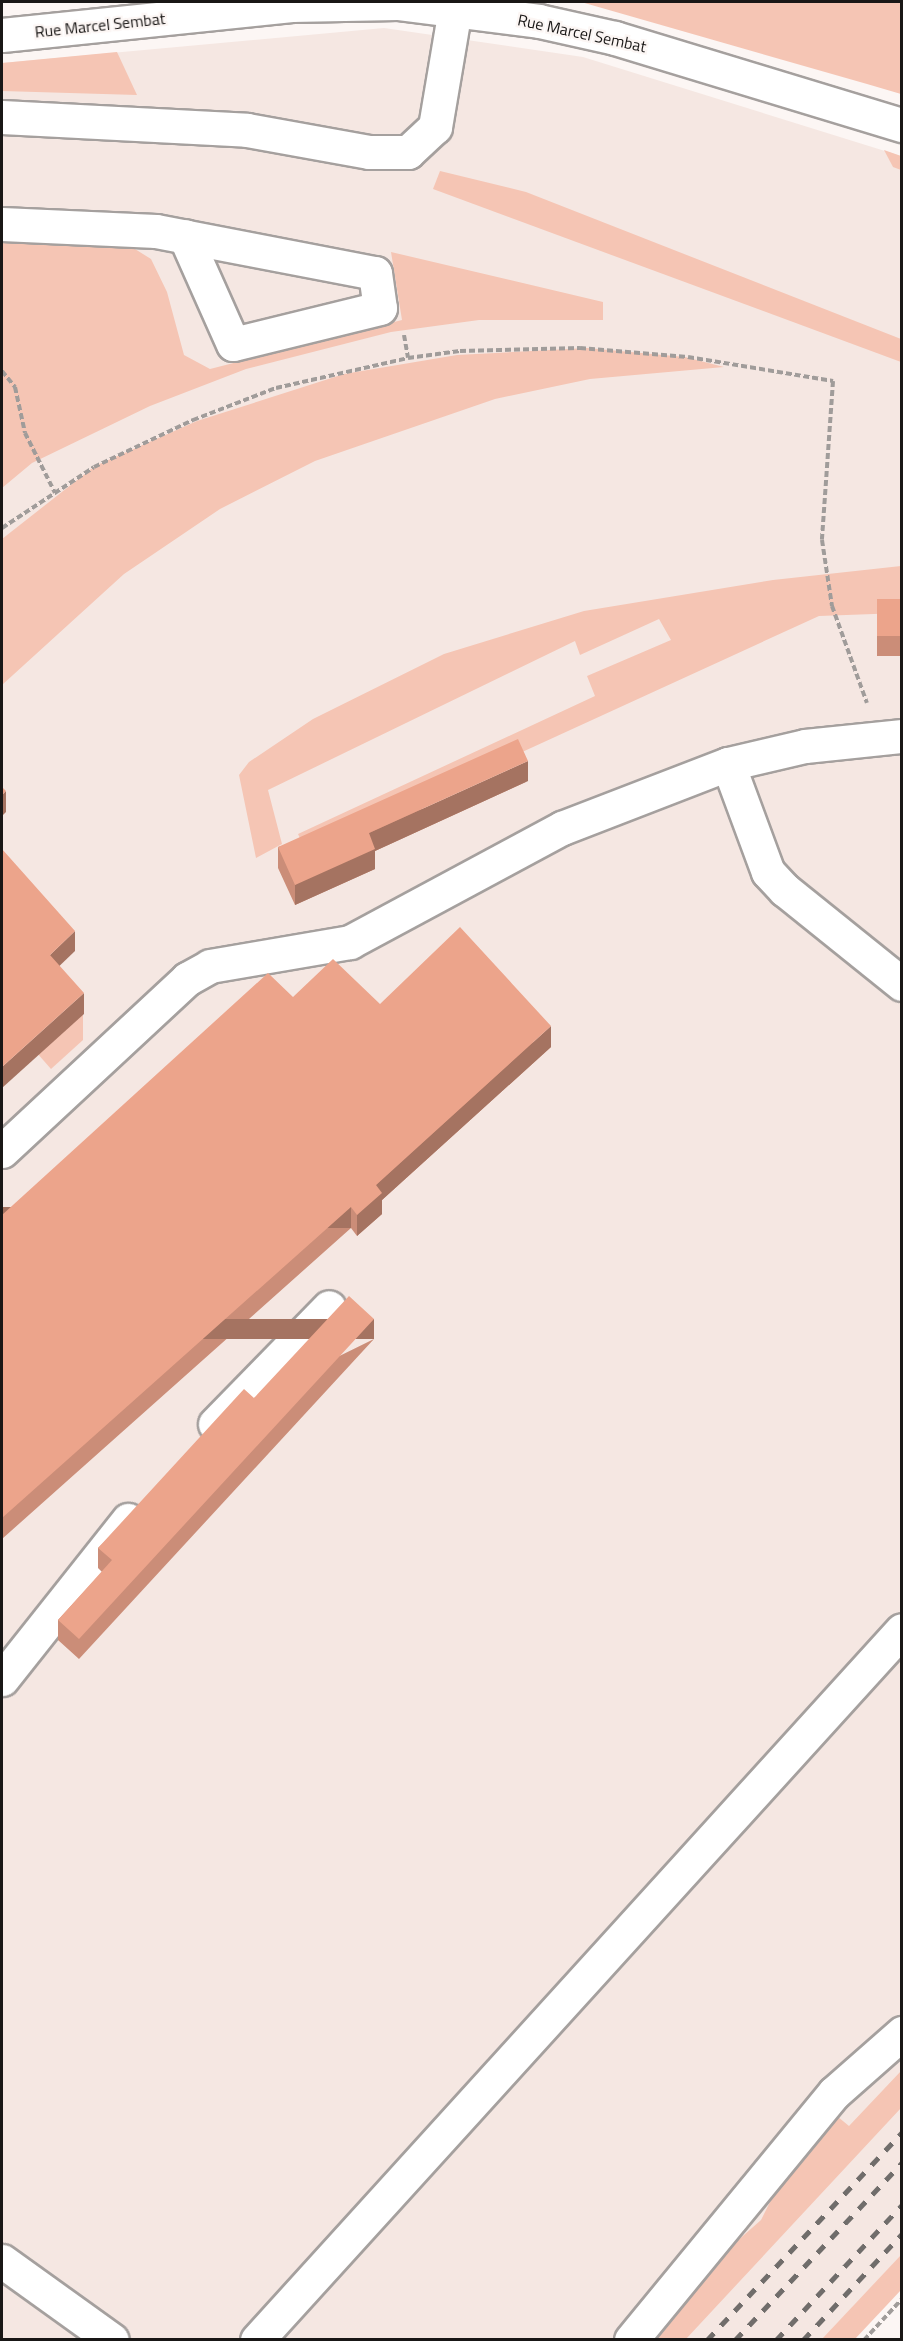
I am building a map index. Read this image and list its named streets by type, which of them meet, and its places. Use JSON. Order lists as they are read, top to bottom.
{
  "streets": {
    "street": ["Rue Marcel Sembat"]
  }
}
